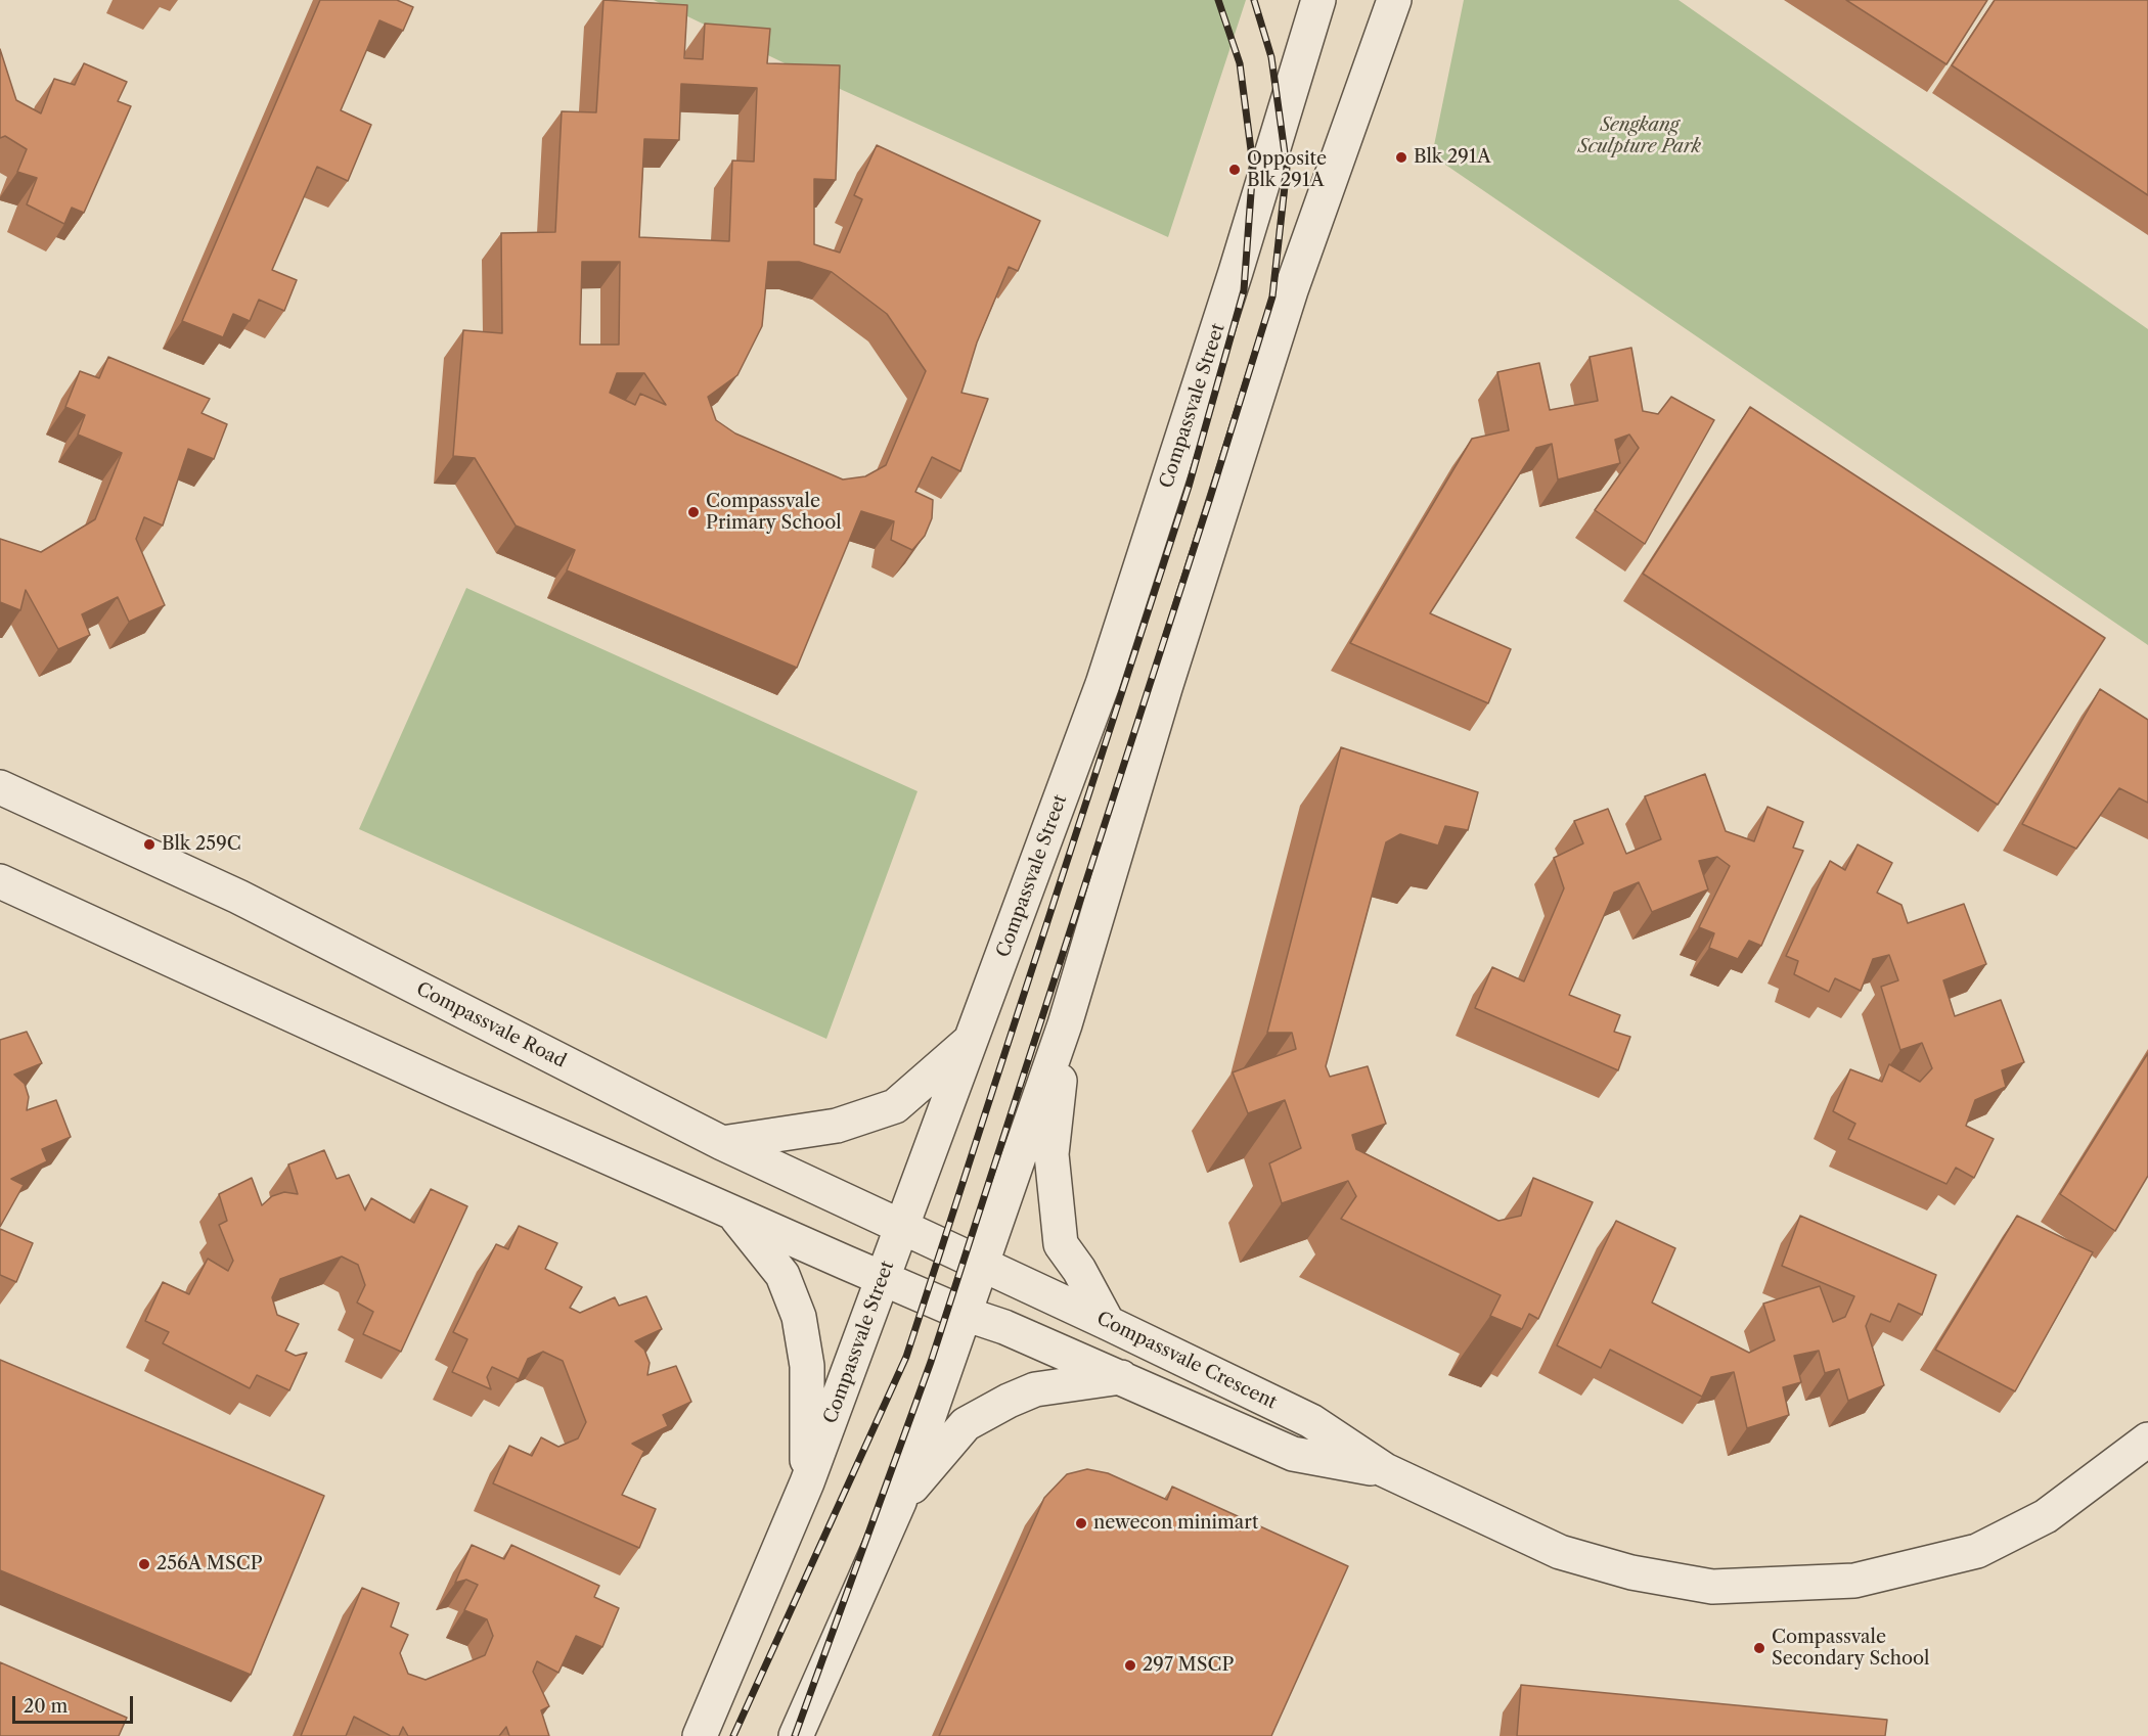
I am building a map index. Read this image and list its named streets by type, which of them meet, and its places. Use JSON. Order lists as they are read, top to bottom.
{
  "streets": {
    "street": ["Compassvale Street", "Compassvale Road", "Compassvale Crescent"]
  },
  "crossings": [
    ["Compassvale Street", "Compassvale Road"],
    ["Compassvale Road", "Compassvale Crescent"]
  ],
  "parks": ["Sengkang Sculpture Park"],
  "places": [
    "Blk 291A",
    "Opposite Blk 291A",
    "Compassvale Primary School",
    "Blk 259C",
    "newecon minimart",
    "256A MSCP",
    "Compassvale Secondary School",
    "297 MSCP"
  ],
  "scale_bar": "20 m"
}
